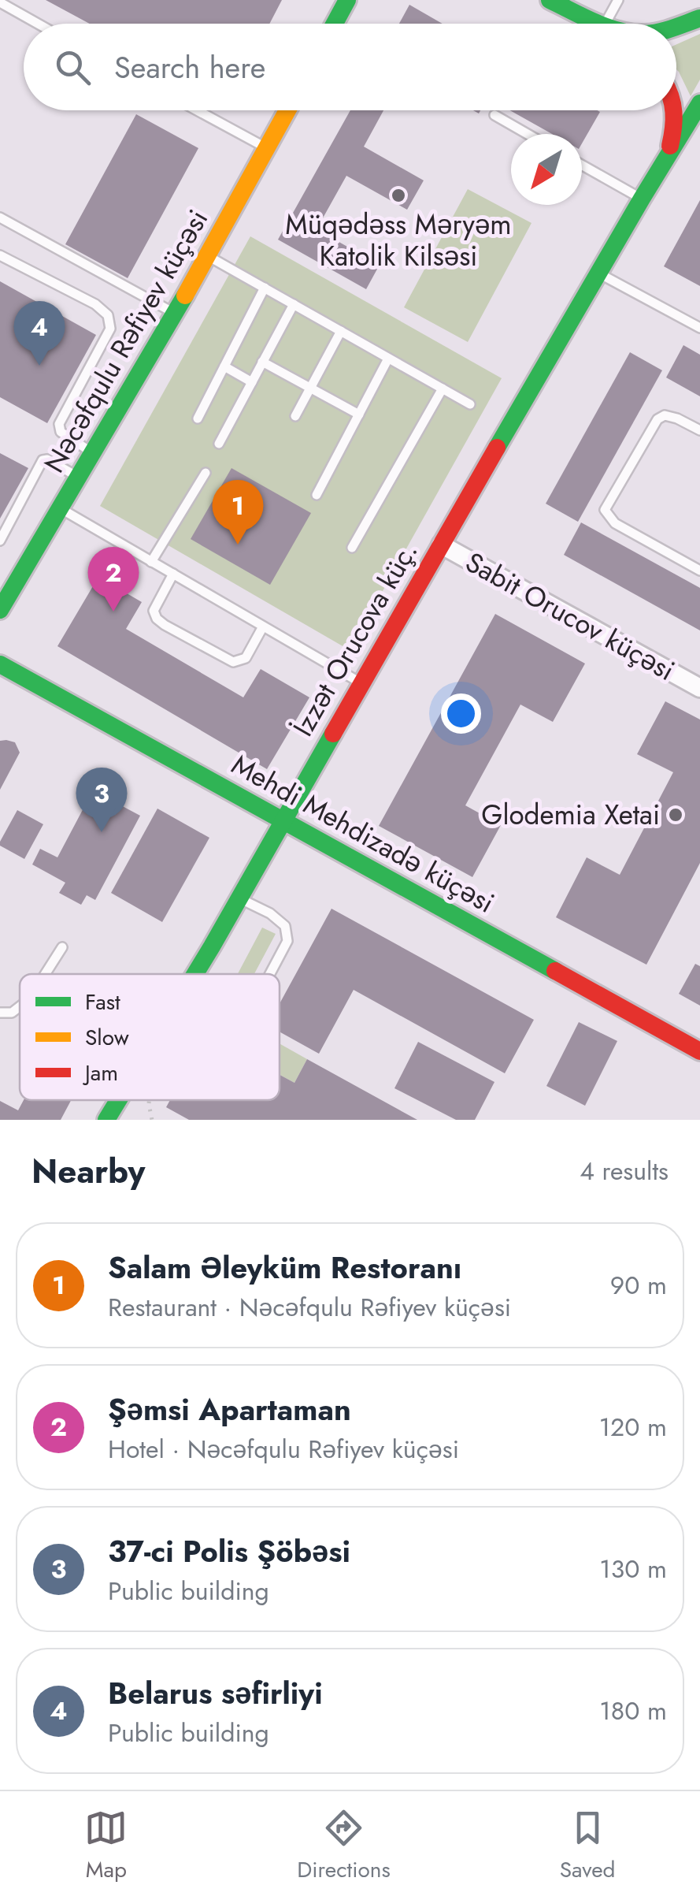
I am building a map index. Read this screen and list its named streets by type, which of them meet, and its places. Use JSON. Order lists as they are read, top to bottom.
{
  "streets": {
    "main road": ["Nəcəfqulu Rəfiyev küçəsi", "İzzət Orucova küç.", "Mehdi Mehdizadə küçəsi"],
    "street": ["Sabit Orucov küçəsi"]
  },
  "crossings": [
    ["Sabit Orucov küçəsi", "İzzət Orucova küç."],
    ["İzzət Orucova küç.", "Mehdi Mehdizadə küçəsi"]
  ],
  "places": ["Müqədəss Məryəm Katolik Kilsəsi", "Glodemia Xetai"],
  "legend": ["Fast", "Slow", "Jam"],
  "north": "bottom left",
  "page": {
    "search": "Search here",
    "pins": [
      "4",
      "1",
      "2",
      "3"
    ],
    "heading": ["Nearby", "4 results"],
    "list": [
      {
        "mark": "1",
        "name": "Salam Əleyküm Restoranı",
        "note": "Restaurant · Nəcəfqulu Rəfiyev küçəsi",
        "value": "90 m"
      },
      {
        "mark": "2",
        "name": "Şəmsi Apartaman",
        "note": "Hotel · Nəcəfqulu Rəfiyev küçəsi",
        "value": "120 m"
      },
      {
        "mark": "3",
        "name": "37-ci Polis Şöbəsi",
        "note": "Public building",
        "value": "130 m"
      },
      {
        "mark": "4",
        "name": "Belarus səfirliyi",
        "note": "Public building",
        "value": "180 m"
      }
    ],
    "nav": ["Map", "Directions", "Saved"]
  }
}
